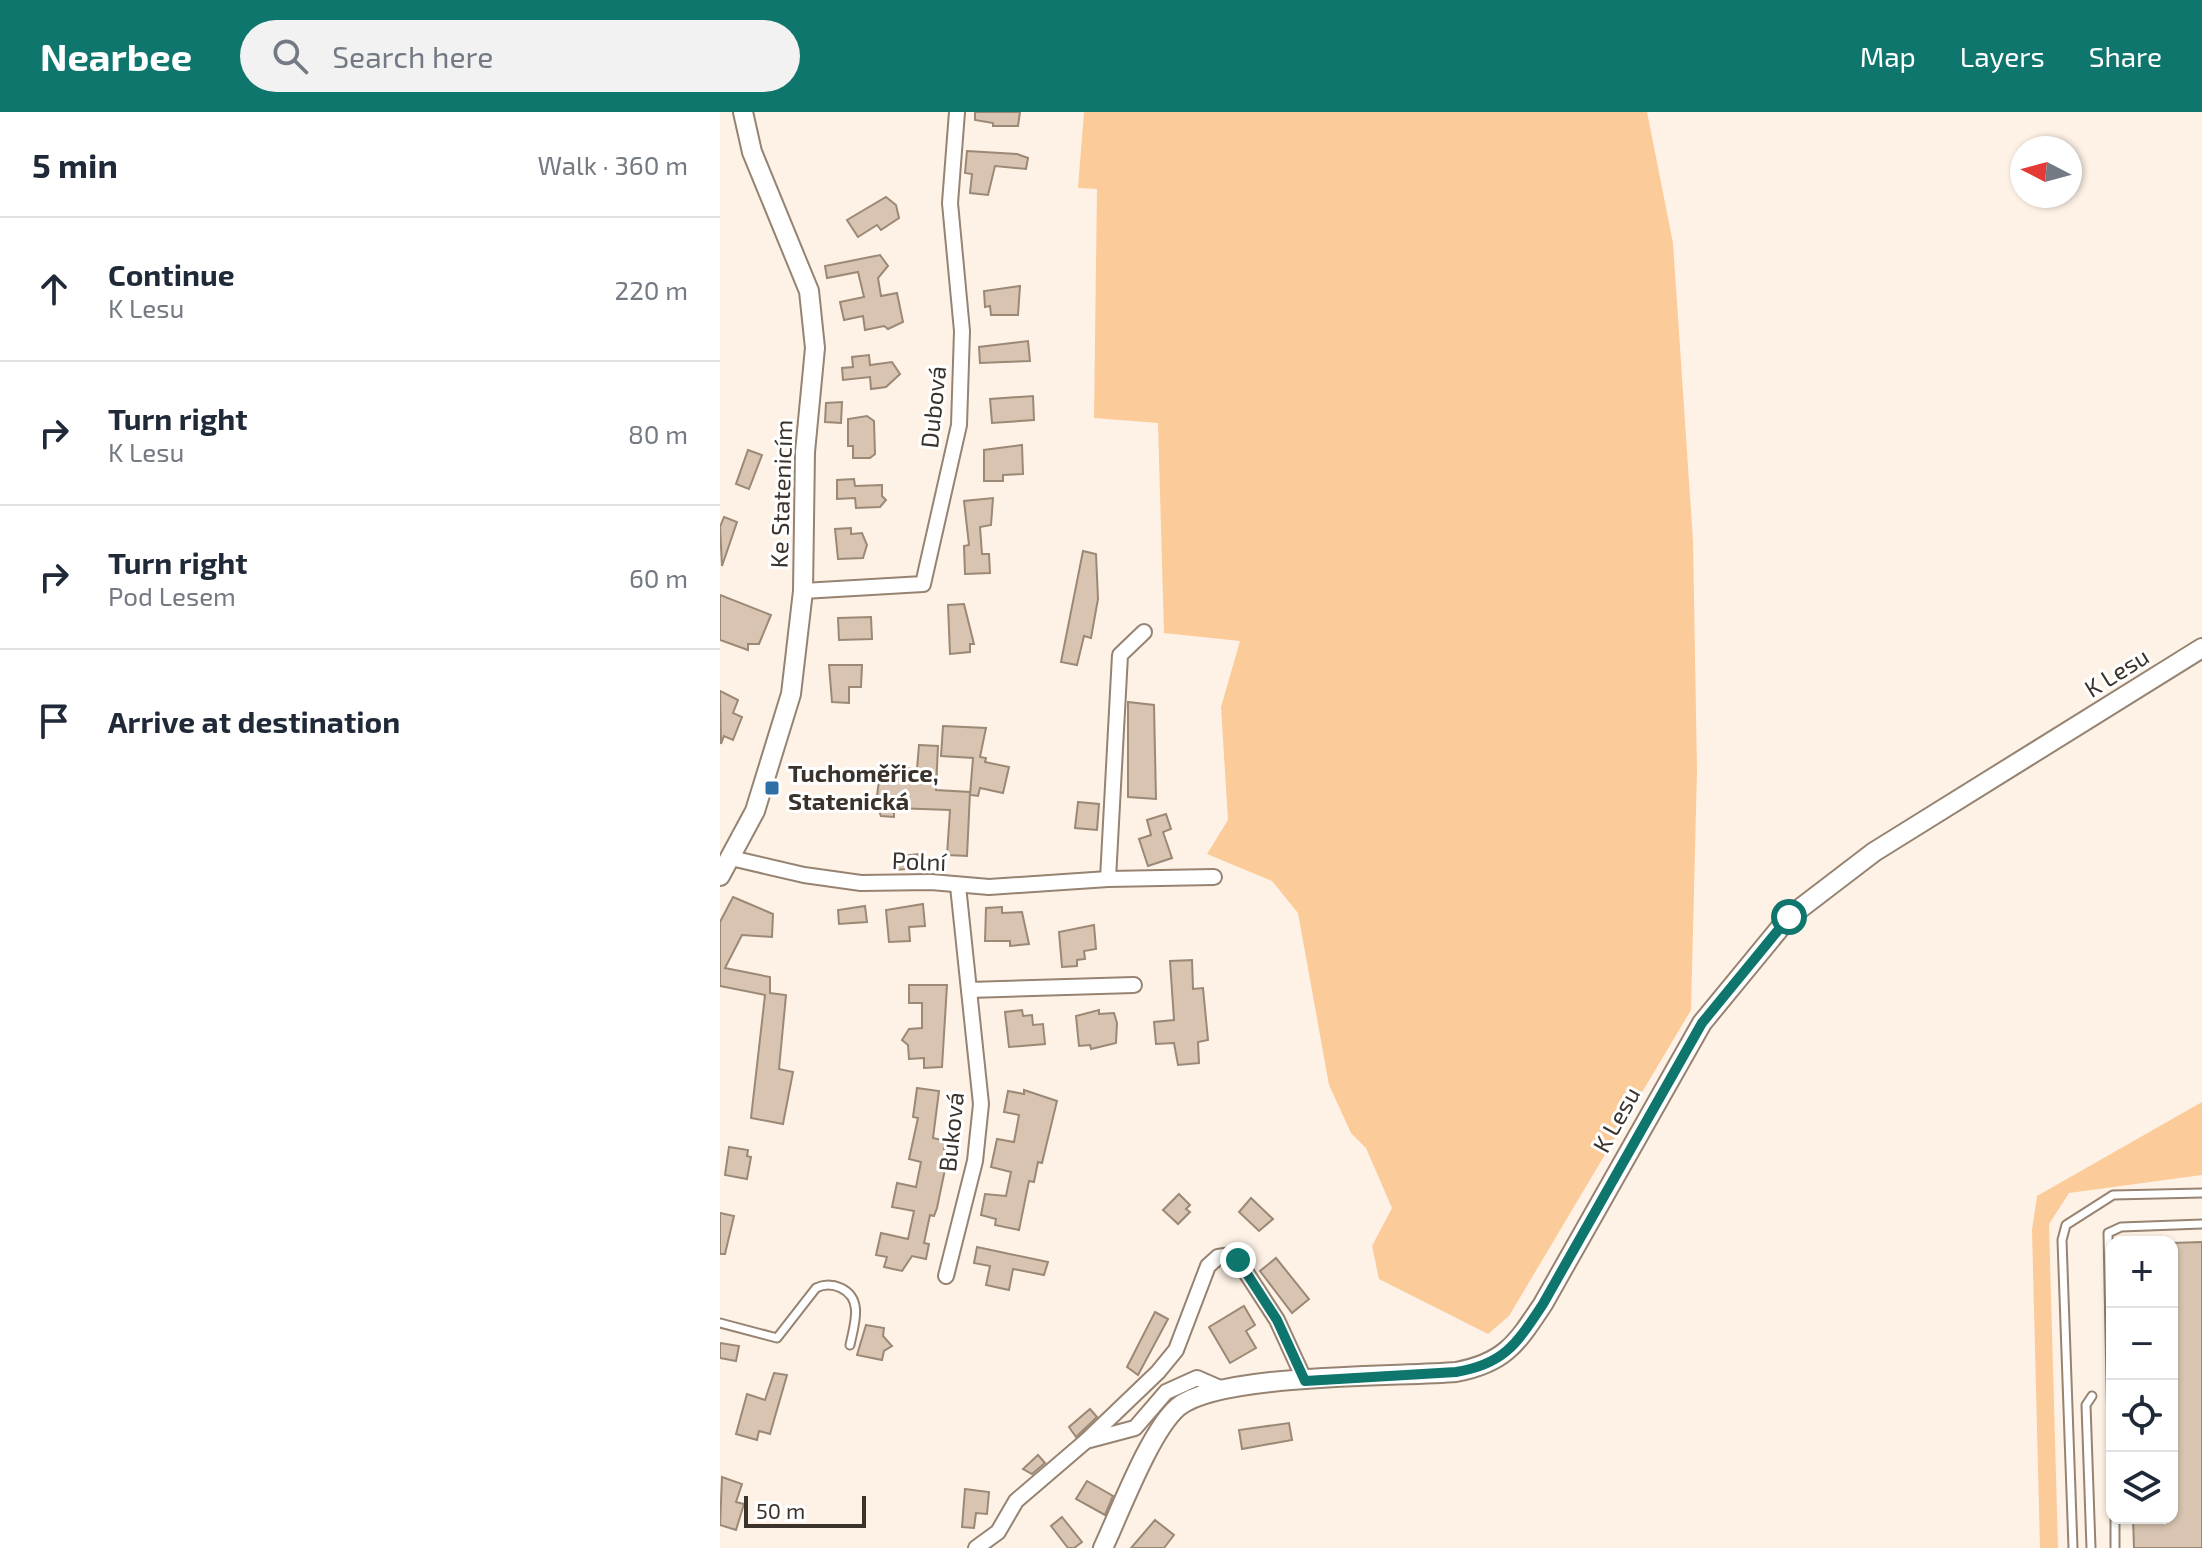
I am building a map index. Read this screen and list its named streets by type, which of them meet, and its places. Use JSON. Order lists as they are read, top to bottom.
{
  "streets": {
    "street": [
      "Dubová",
      "Ke Statenicím",
      "K Lesu",
      "Polní",
      "Buková"
    ]
  },
  "crossings": [
    ["Dubová", "Ke Statenicím"],
    ["Ke Statenicím", "Polní"],
    ["Polní", "Buková"]
  ],
  "places": {
    "transit": ["Tuchoměřice, Statenická"]
  },
  "scale_bar": "50 m",
  "north": "left",
  "page": {
    "header": "Nearbee",
    "search": "Search here",
    "nav": ["Map", "Layers", "Share"],
    "heading": ["5 min", "Walk · 360 m"],
    "list": [
      ["Continue", "K Lesu", "220 m"],
      ["Turn right", "K Lesu", "80 m"],
      ["Turn right", "Pod Lesem", "60 m"],
      "Arrive at destination"
    ],
    "map_buttons": ["+", "−"],
    "scale": "50 m"
  }
}
